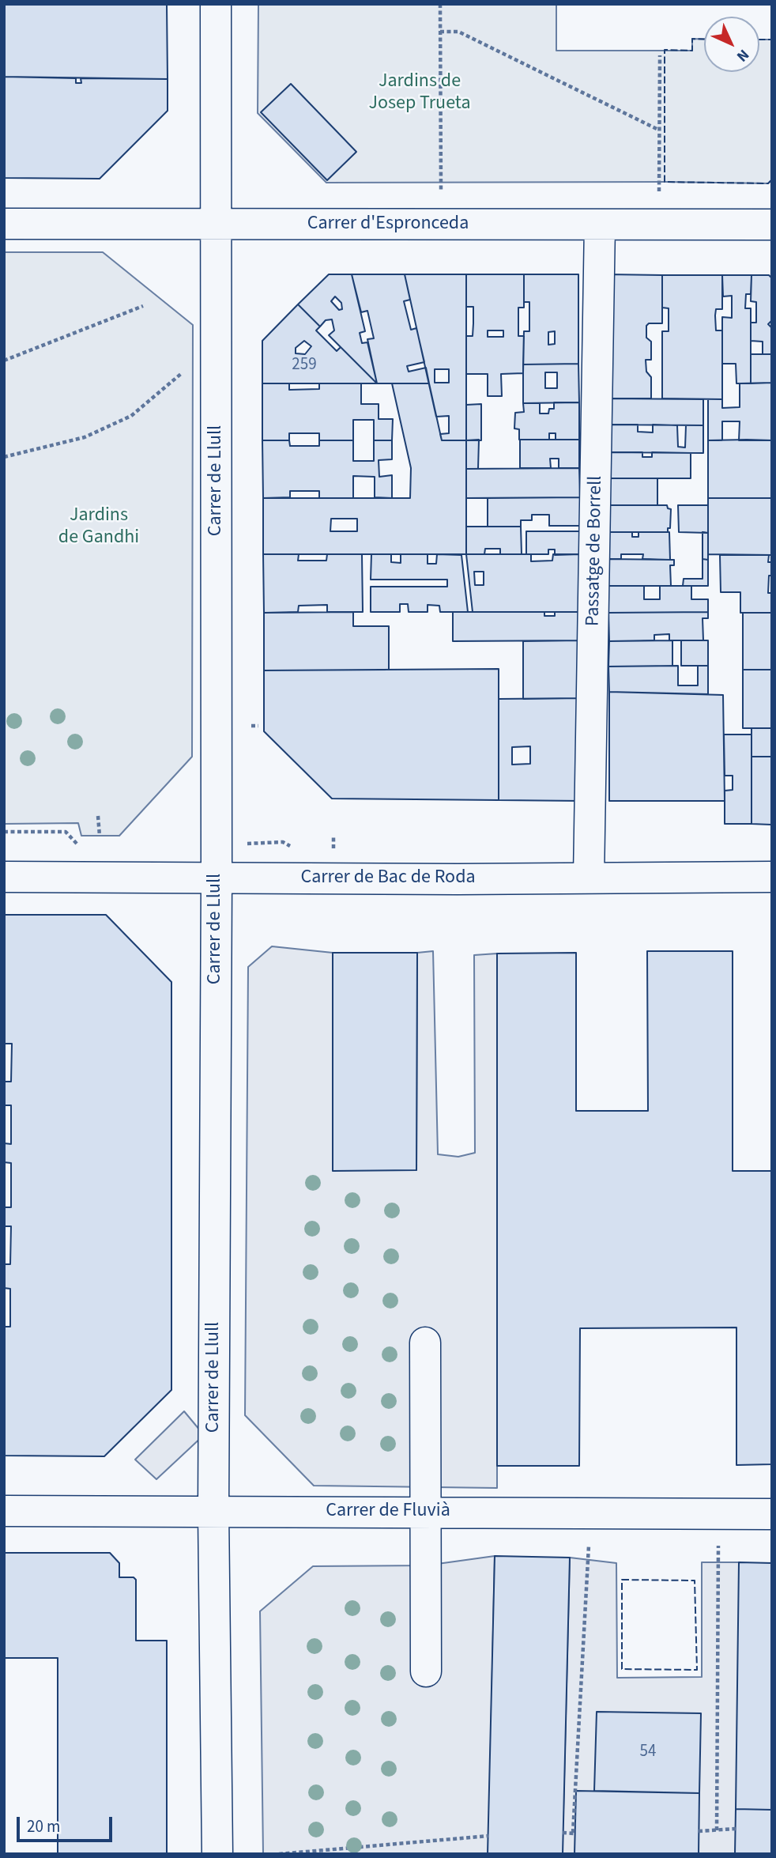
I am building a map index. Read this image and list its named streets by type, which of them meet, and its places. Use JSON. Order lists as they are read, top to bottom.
{
  "streets": {
    "street": [
      "Carrer d'Espronceda",
      "Carrer de Llull",
      "Passatge de Borrell",
      "Carrer de Bac de Roda",
      "Carrer de Fluvià"
    ]
  },
  "crossings": [
    ["Carrer d'Espronceda", "Carrer de Llull"],
    ["Carrer d'Espronceda", "Passatge de Borrell"],
    ["Carrer de Llull", "Carrer de Bac de Roda"],
    ["Carrer de Llull", "Carrer de Fluvià"],
    ["Passatge de Borrell", "Carrer de Bac de Roda"]
  ],
  "parks": ["Jardins de Josep Trueta", "Jardins de Gandhi"],
  "house_numbers": ["259", "54"],
  "scale_bar": "20 m",
  "north": "bottom right"
}
